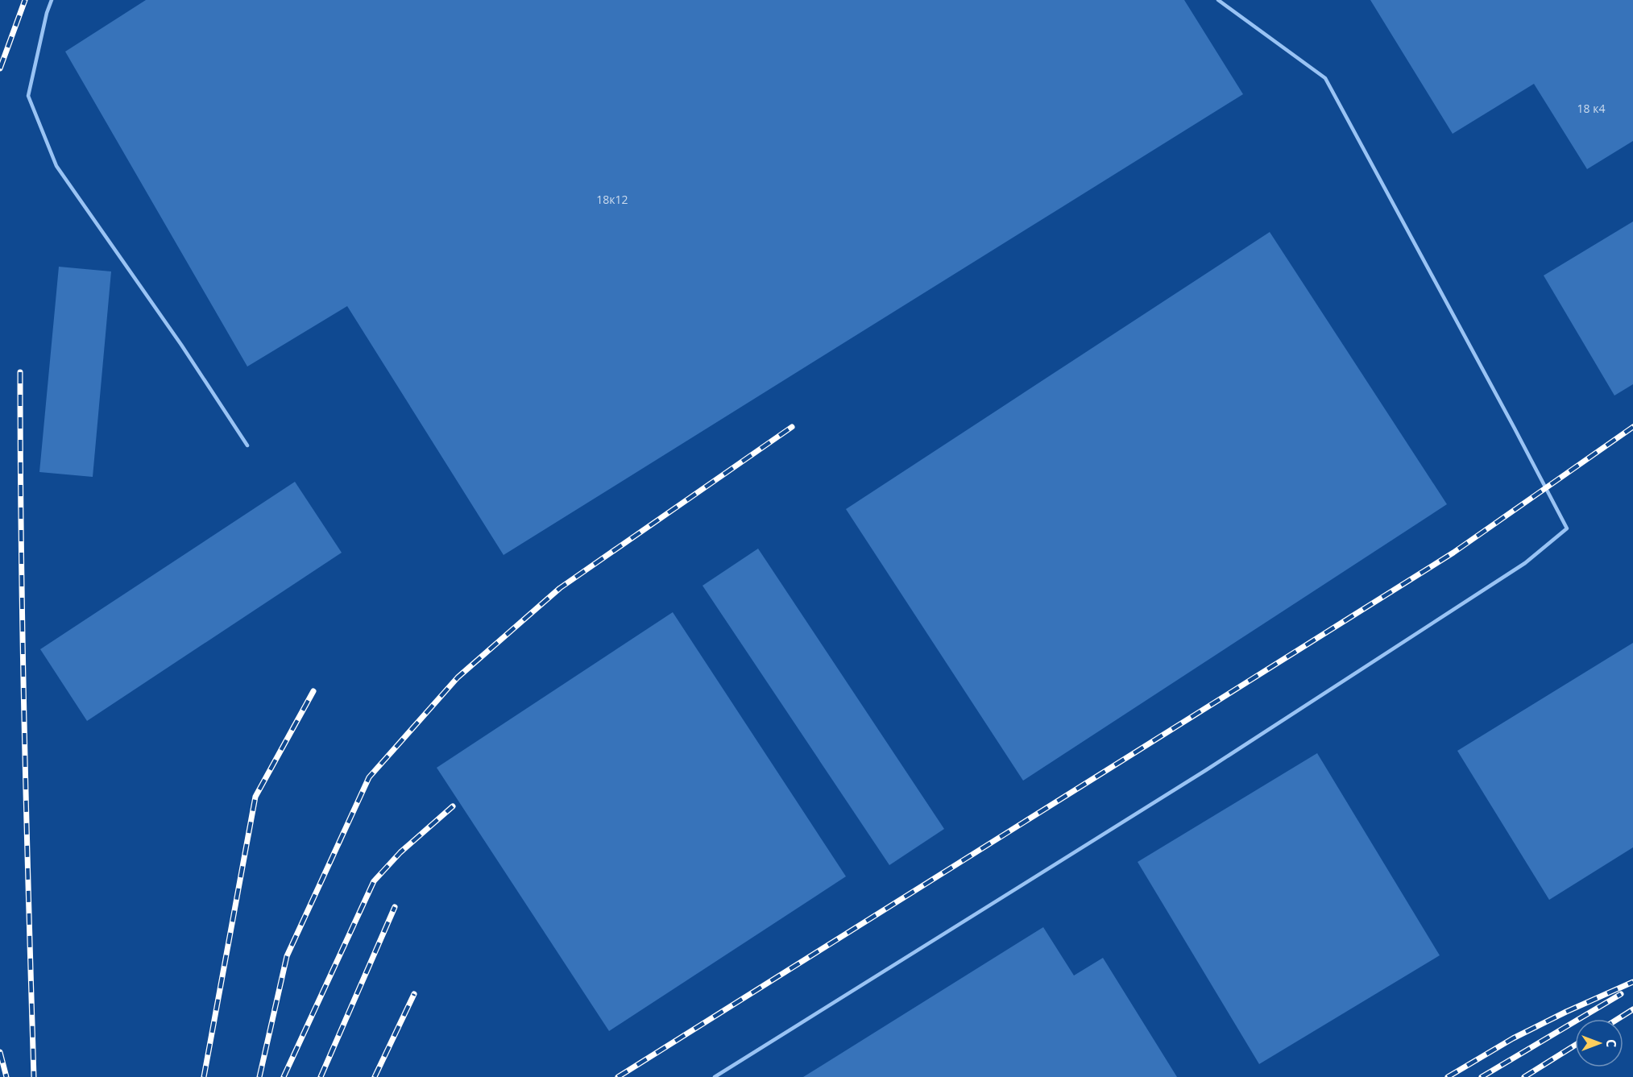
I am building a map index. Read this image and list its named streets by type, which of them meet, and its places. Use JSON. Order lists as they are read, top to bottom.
{
  "house_numbers": ["18 к4", "18к12"],
  "north": "right"
}
